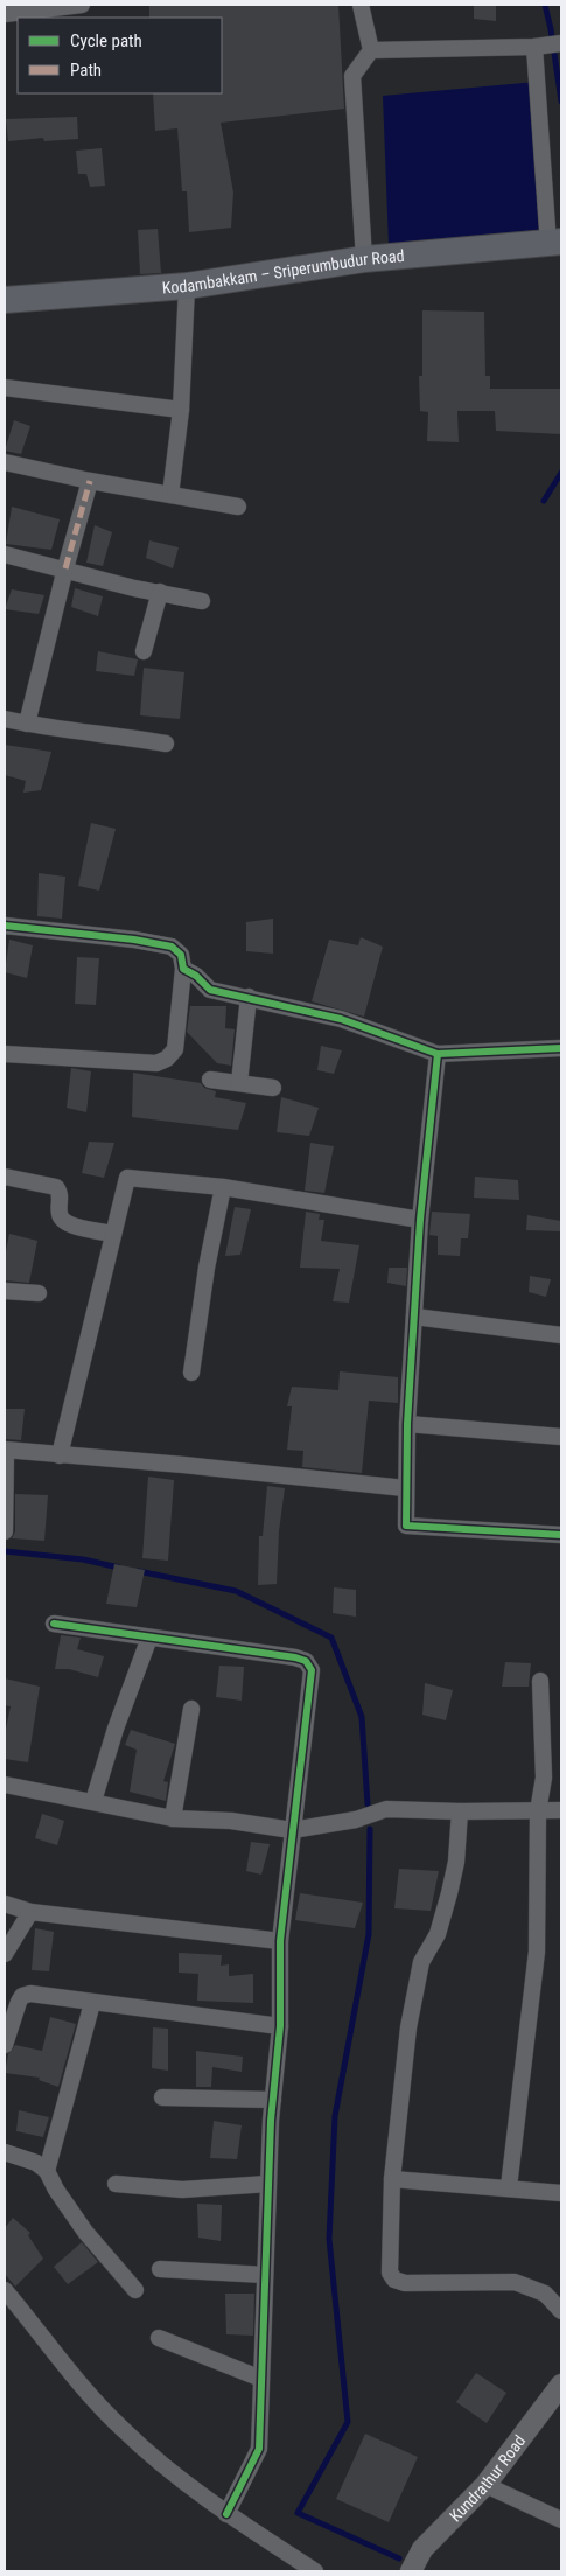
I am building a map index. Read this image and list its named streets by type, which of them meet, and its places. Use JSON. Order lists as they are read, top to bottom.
{
  "streets": {
    "main road": ["Kodambakkam – Sriperumbudur Road"],
    "street": ["Kundrathur Road"]
  },
  "legend": ["Cycle path", "Path"]
}
